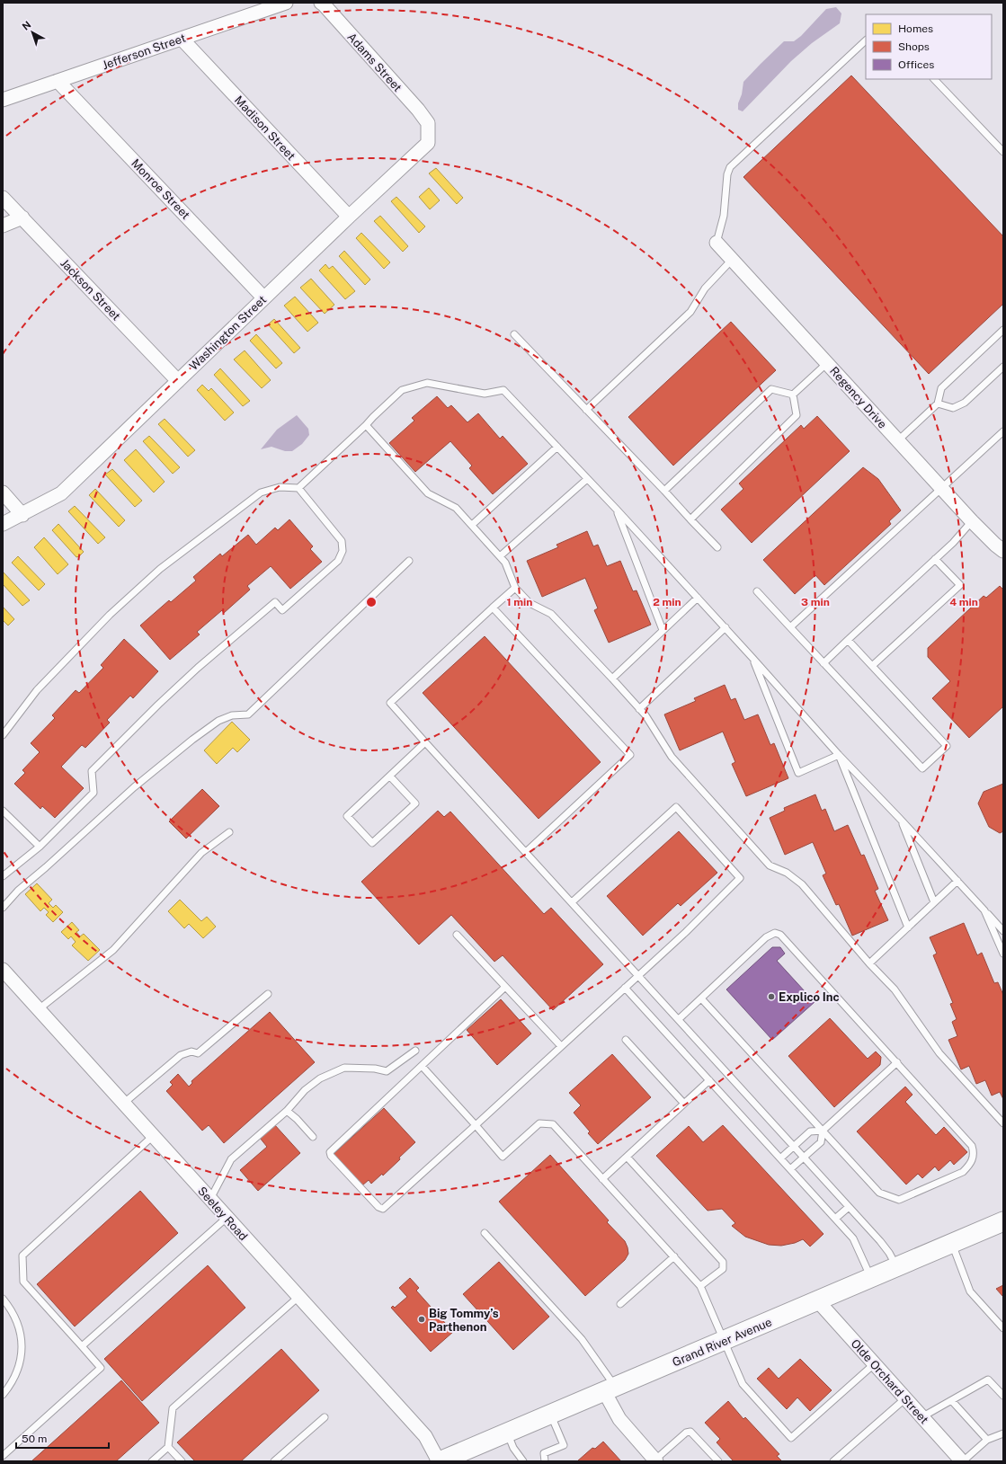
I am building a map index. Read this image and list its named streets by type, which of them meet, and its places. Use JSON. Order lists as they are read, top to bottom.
{
  "streets": {
    "main road": ["Grand River Avenue"],
    "street": [
      "Jefferson Street",
      "Adams Street",
      "Madison Street",
      "Monroe Street",
      "Jackson Street",
      "Washington Street",
      "Regency Drive",
      "Seeley Road",
      "Olde Orchard Street"
    ]
  },
  "crossings": [
    ["Jefferson Street", "Madison Street"],
    ["Jefferson Street", "Monroe Street"],
    ["Adams Street", "Washington Street"],
    ["Madison Street", "Washington Street"],
    ["Monroe Street", "Washington Street"],
    ["Jackson Street", "Washington Street"],
    ["Seeley Road", "Grand River Avenue"],
    ["Grand River Avenue", "Olde Orchard Street"]
  ],
  "places": ["Explico Inc", "Big Tommy’s Parthenon"],
  "legend": ["Homes", "Shops", "Offices"],
  "scale_bar": "50 m",
  "north": "top left",
  "rings": [
    "1 min",
    "2 min",
    "3 min",
    "4 min"
  ]
}
